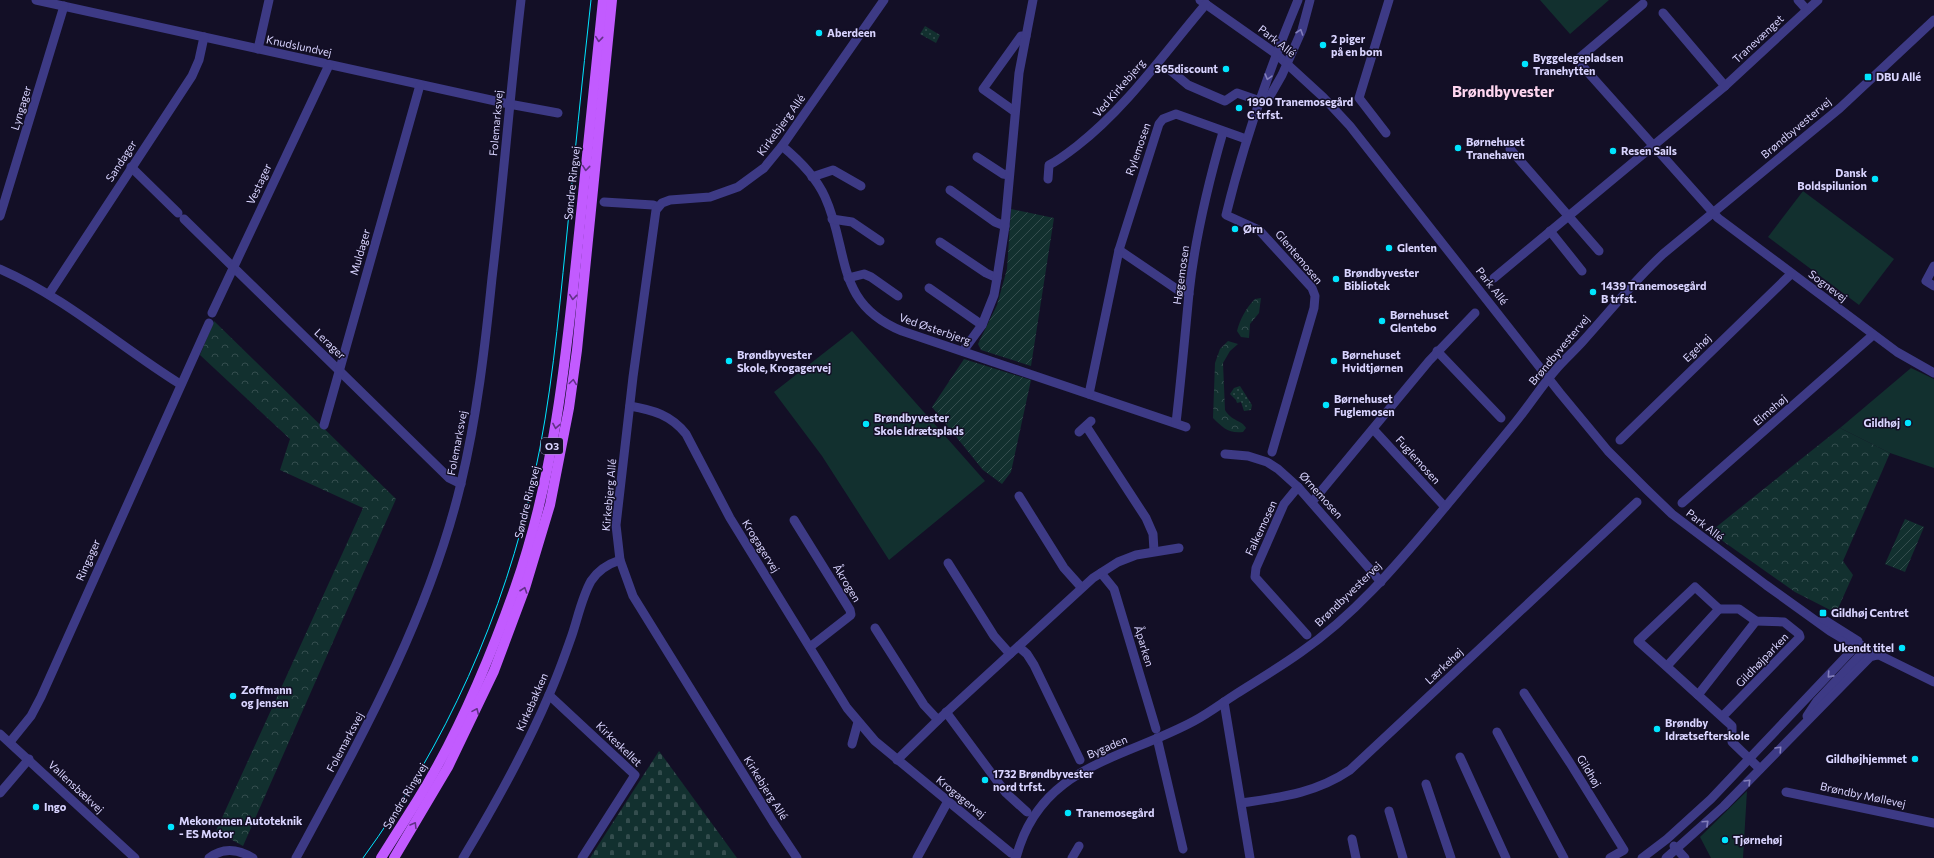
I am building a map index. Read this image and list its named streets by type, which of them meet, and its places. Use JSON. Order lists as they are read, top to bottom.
{
  "streets": {
    "main road": ["Søndre Ringvej", "O3"],
    "street": [
      "Tranevænget",
      "Park Allé",
      "Knudslundvej",
      "Ved Kirkebjerg",
      "Lyngager",
      "Folemarksvej",
      "Kirkebjerg Allé",
      "Brøndbyvestervej",
      "Rylemosen",
      "Sandager",
      "Vestager",
      "Muldager",
      "Glentemosen",
      "Høgemosen",
      "Sognevej",
      "Ved Østerbjerg",
      "Lerager",
      "Egehøj",
      "Elmehøj",
      "Fuglemosen",
      "Ørnemosen",
      "Falkemosen",
      "Krogagervej",
      "Ringager",
      "Åkrogen",
      "Åparken",
      "Gildhøjparken",
      "Lærkehøj",
      "Kirkebakken",
      "Kirkeskellet",
      "Bygaden",
      "Gildhøj",
      "Vallensbækvej",
      "Brøndby Møllevej"
    ]
  },
  "crossings": [
    ["Park Allé", "Ved Kirkebjerg"],
    ["Park Allé", "Brøndbyvestervej"],
    ["Park Allé", "Glentemosen"],
    ["Knudslundvej", "Lyngager"],
    ["Knudslundvej", "Folemarksvej"],
    ["Knudslundvej", "Sandager"],
    ["Knudslundvej", "Vestager"],
    ["Knudslundvej", "Muldager"],
    ["Folemarksvej", "Lerager"],
    ["Kirkebjerg Allé", "Ved Østerbjerg"],
    ["Kirkebjerg Allé", "Krogagervej"],
    ["Kirkebjerg Allé", "Kirkebakken"],
    ["Brøndbyvestervej", "Sognevej"],
    ["Brøndbyvestervej", "Fuglemosen"],
    ["Brøndbyvestervej", "Ørnemosen"],
    ["Brøndbyvestervej", "Bygaden"],
    ["Rylemosen", "Glentemosen"],
    ["Rylemosen", "Høgemosen"],
    ["Rylemosen", "Ved Østerbjerg"],
    ["Sandager", "Lerager"],
    ["Vestager", "Lerager"],
    ["Muldager", "Lerager"],
    ["Sognevej", "Egehøj"],
    ["Sognevej", "Elmehøj"],
    ["Ørnemosen", "Falkemosen"],
    ["Krogagervej", "Åkrogen"],
    ["Krogagervej", "Bygaden"],
    ["Ringager", "Vallensbækvej"],
    ["Åparken", "Bygaden"],
    ["Kirkebakken", "Kirkeskellet"]
  ],
  "districts": ["Brøndbyvester"],
  "places": {
    "other": [
      "Aberdeen",
      "2 piger på en bom",
      "Byggelegepladsen Tranehytten",
      "365discount",
      "1990 Tranemosegård C trfst.",
      "Børnehuset Tranehaven",
      "Resen Sails",
      "Dansk Boldspilunion",
      "Ørn",
      "Glenten",
      "Brøndbyvester Bibliotek",
      "1439 Tranemosegård B trfst.",
      "Børnehuset Glentebo",
      "Brøndbyvester Skole, Krogagervej",
      "Børnehuset Hvidtjørnen",
      "Børnehuset Fuglemosen",
      "Gildhøj",
      "Brøndbyvester Skole Idrætsplads",
      "Ukendt titel",
      "Zoffmann og Jensen",
      "Brøndby Idrætsefterskole",
      "Gildhøjhjemmet",
      "1732 Brøndbyvester nord trfst.",
      "Ingo",
      "Tranemosegård",
      "Mekonomen Autoteknik - ES Motor",
      "Tjørnehøj"
    ],
    "transit": ["DBU Allé", "Gildhøj Centret"]
  }
}
